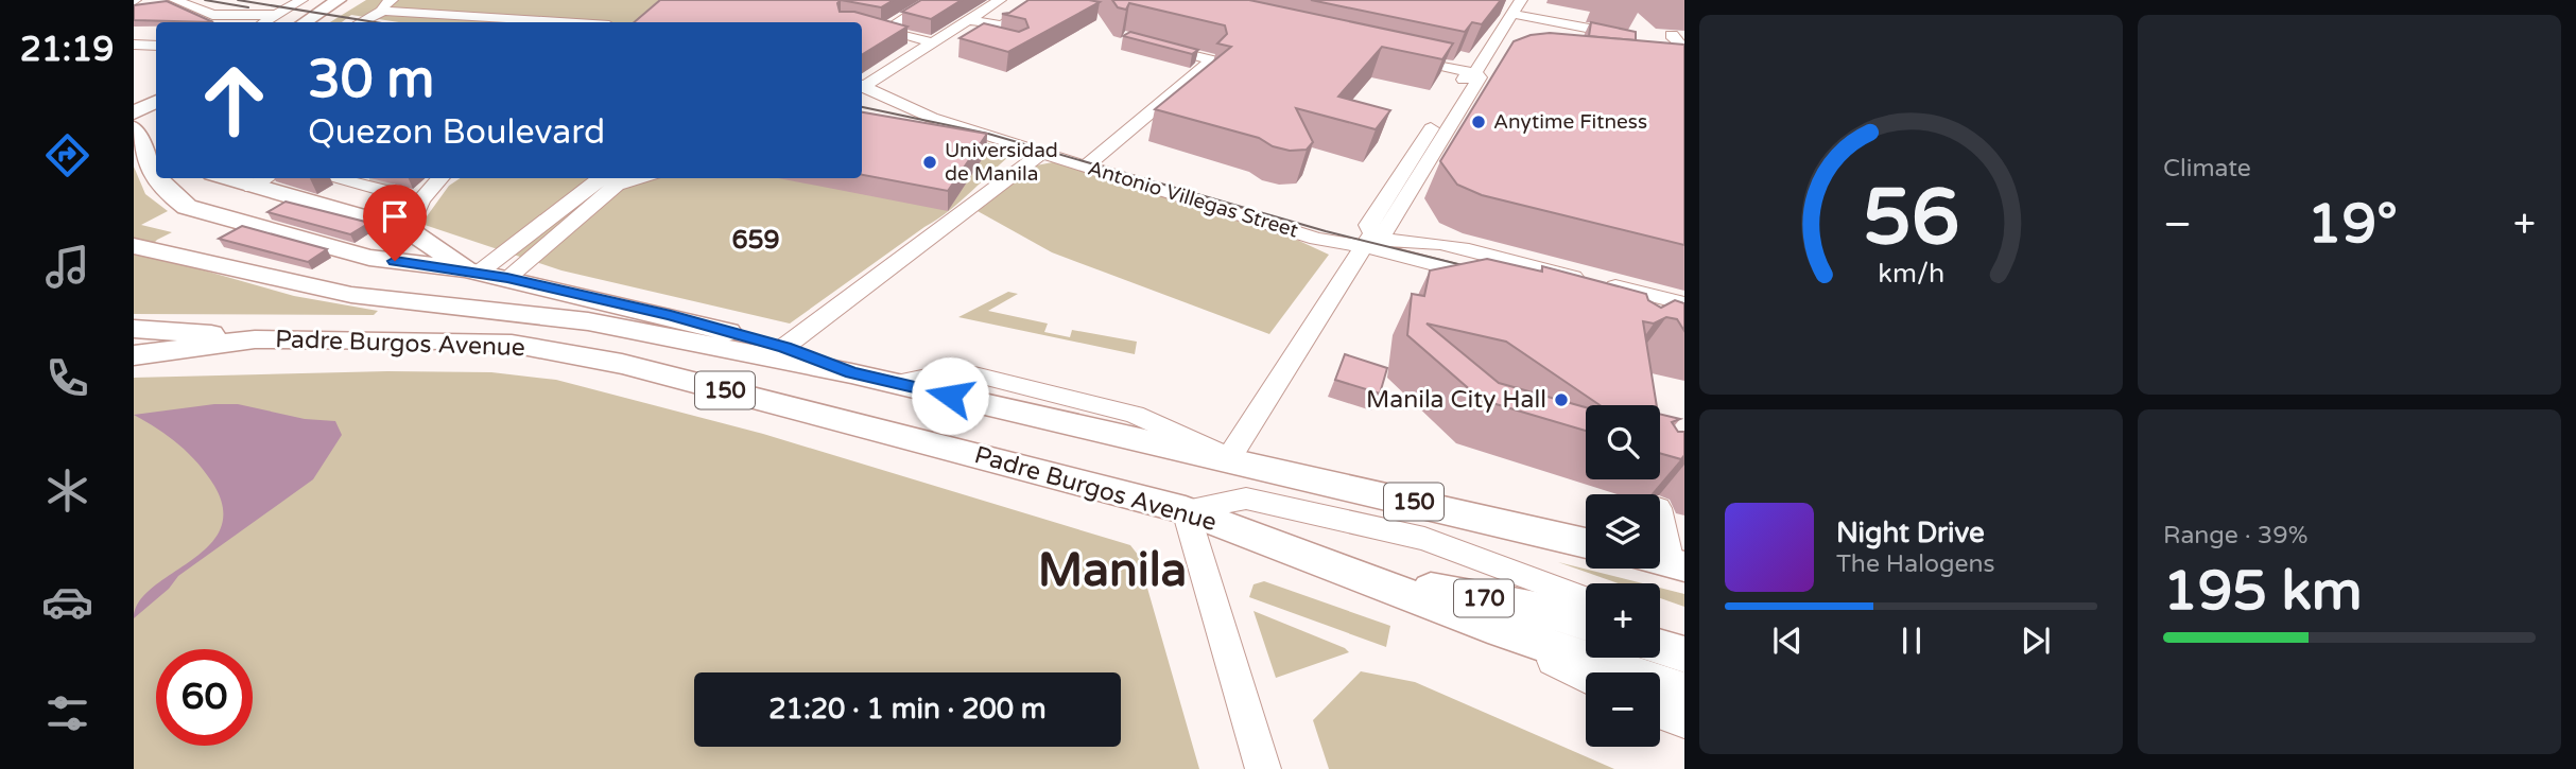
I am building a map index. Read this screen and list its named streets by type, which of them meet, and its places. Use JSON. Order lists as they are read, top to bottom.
{
  "streets": {
    "main road": ["Padre Burgos Avenue", "150", "170"],
    "street": ["Antonio Villegas Street"]
  },
  "crossings": [
    ["Padre Burgos Avenue", "150"],
    ["Padre Burgos Avenue", "170"]
  ],
  "districts": ["659", "Manila"],
  "places": ["Anytime Fitness", "Universidad de Manila", "Manila City Hall"],
  "page": {
    "tabs": "21:19",
    "tile": [
      "Climate",
      ["Range · 39%", "195 km"]
    ],
    "turn": ["30 m", "Quezon Boulevard"],
    "heat": ["−", "19°", "+"],
    "map_buttons": ["+", "−"],
    "song": ["Night Drive", "The Halogens"],
    "limit": "60",
    "trip": "21:20 · 1 min · 200 m",
    "gauge": ["56", "km/h"]
  }
}
